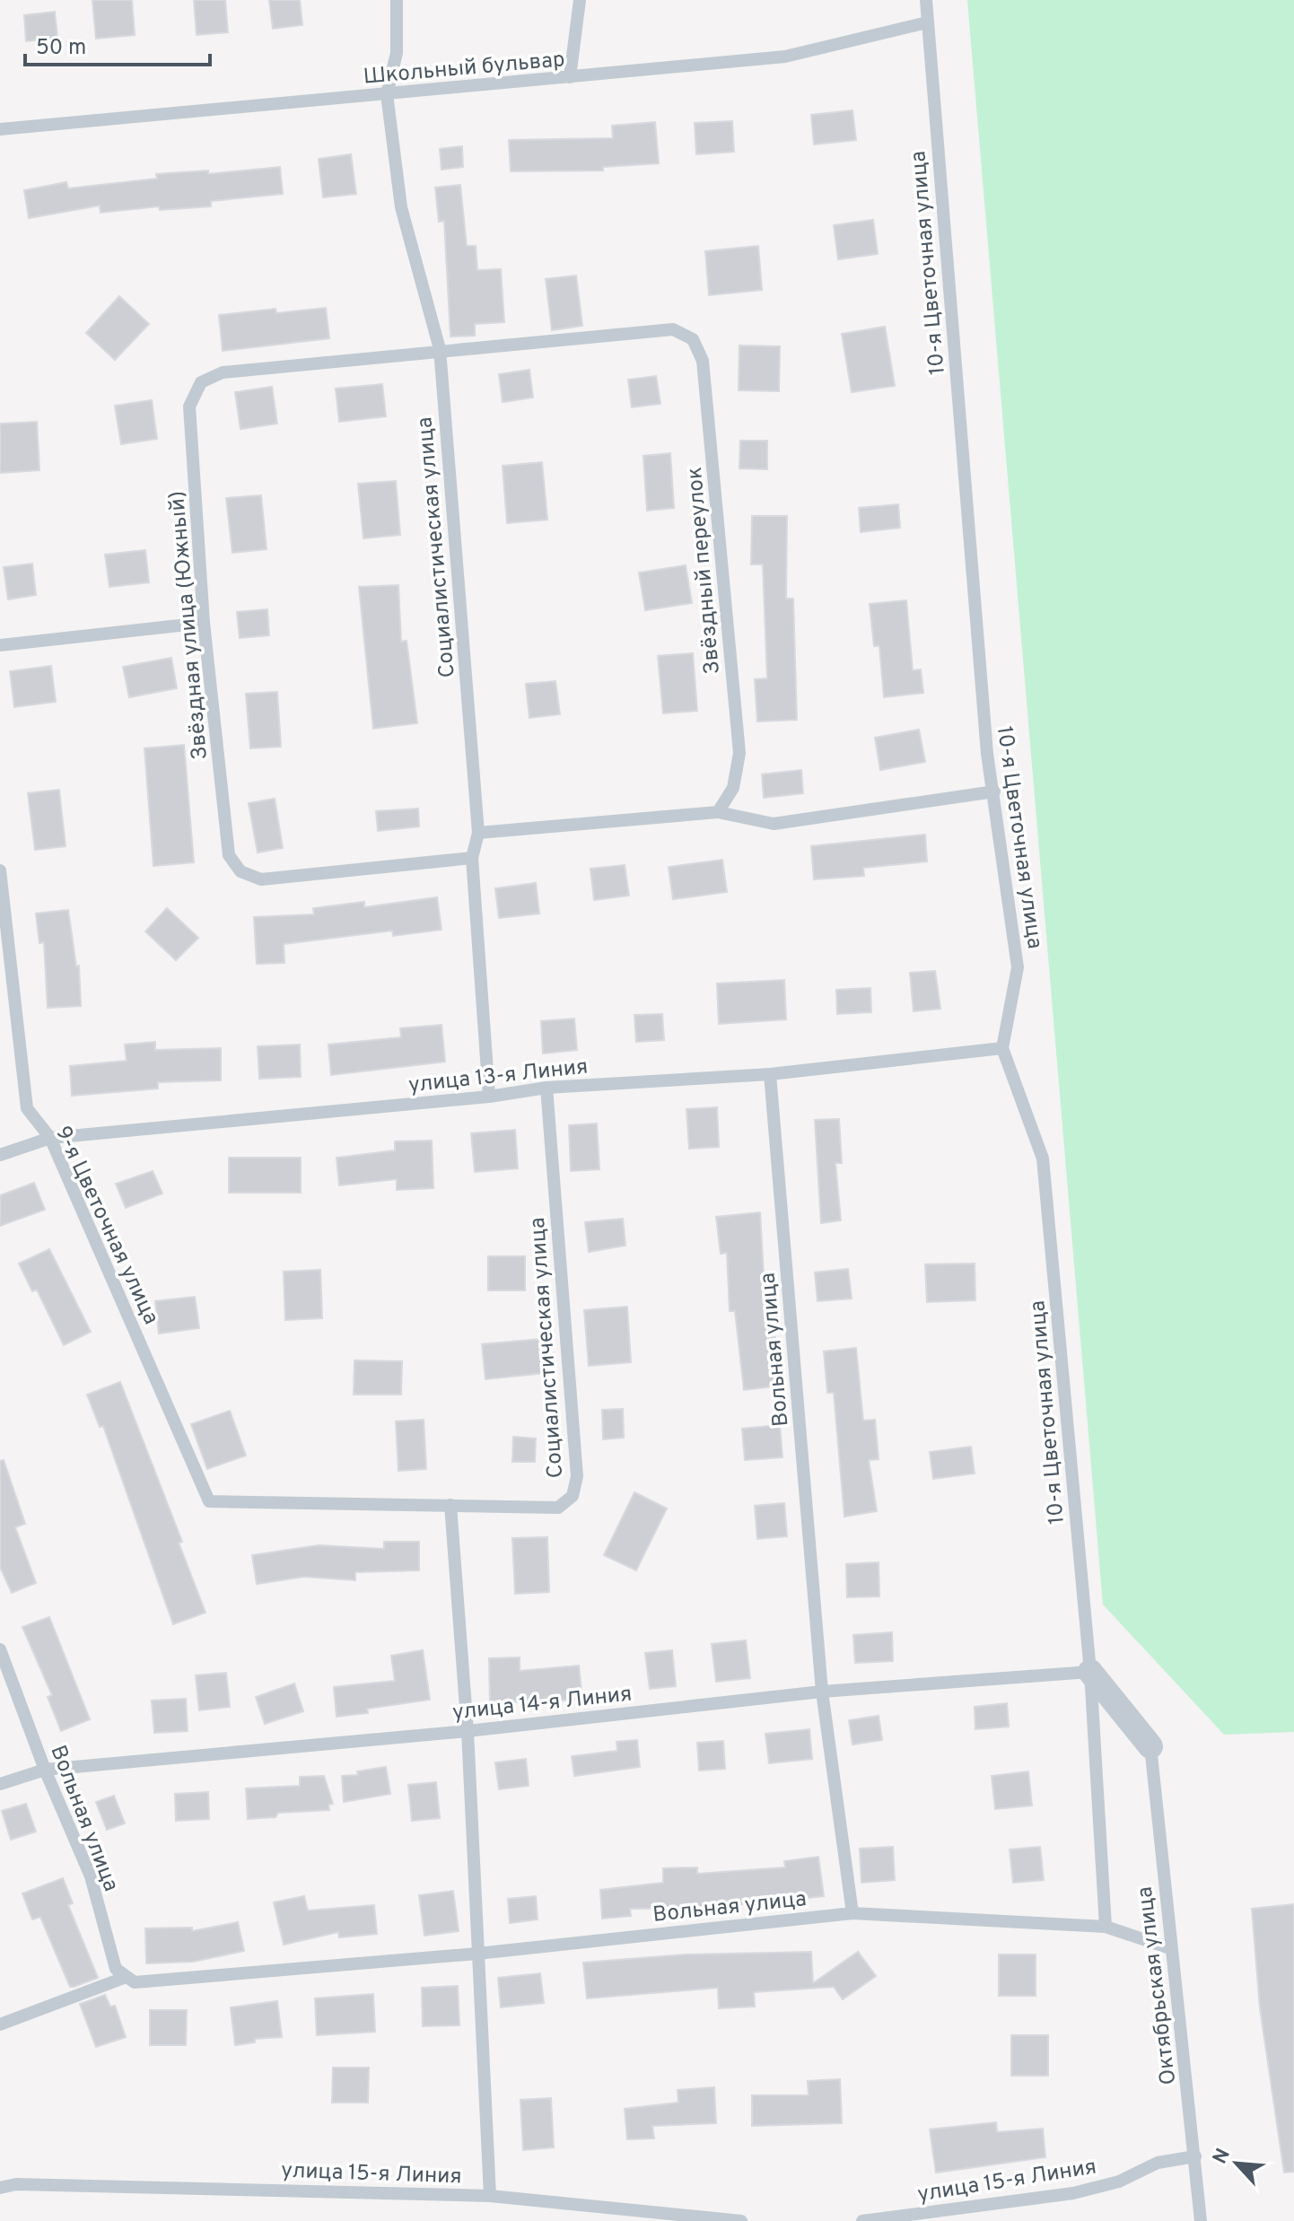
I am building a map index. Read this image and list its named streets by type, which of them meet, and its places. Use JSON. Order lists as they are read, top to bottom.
{
  "streets": {
    "lane": [
      "Школьный бульвар",
      "10-я Цветочная улица",
      "Социалистическая улица",
      "Звёздный переулок",
      "Звёздная улица (Южный)",
      "улица 13-я Линия",
      "9-я Цветочная улица",
      "Вольная улица",
      "улица 14-я Линия",
      "Октябрьская улица",
      "улица 15-я Линия"
    ]
  },
  "crossings": [
    ["Школьный бульвар", "10-я Цветочная улица"],
    ["Школьный бульвар", "Социалистическая улица"],
    ["10-я Цветочная улица", "улица 13-я Линия"],
    ["10-я Цветочная улица", "улица 14-я Линия"],
    ["Социалистическая улица", "Звёздный переулок"],
    ["Социалистическая улица", "Звёздная улица (Южный)"],
    ["Социалистическая улица", "улица 13-я Линия"],
    ["Социалистическая улица", "9-я Цветочная улица"],
    ["Звёздный переулок", "Звёздная улица (Южный)"],
    ["улица 13-я Линия", "9-я Цветочная улица"],
    ["улица 13-я Линия", "Вольная улица"],
    ["Вольная улица", "улица 14-я Линия"],
    ["Октябрьская улица", "улица 15-я Линия"]
  ],
  "scale_bar": "50 m",
  "north": "top left"
}
